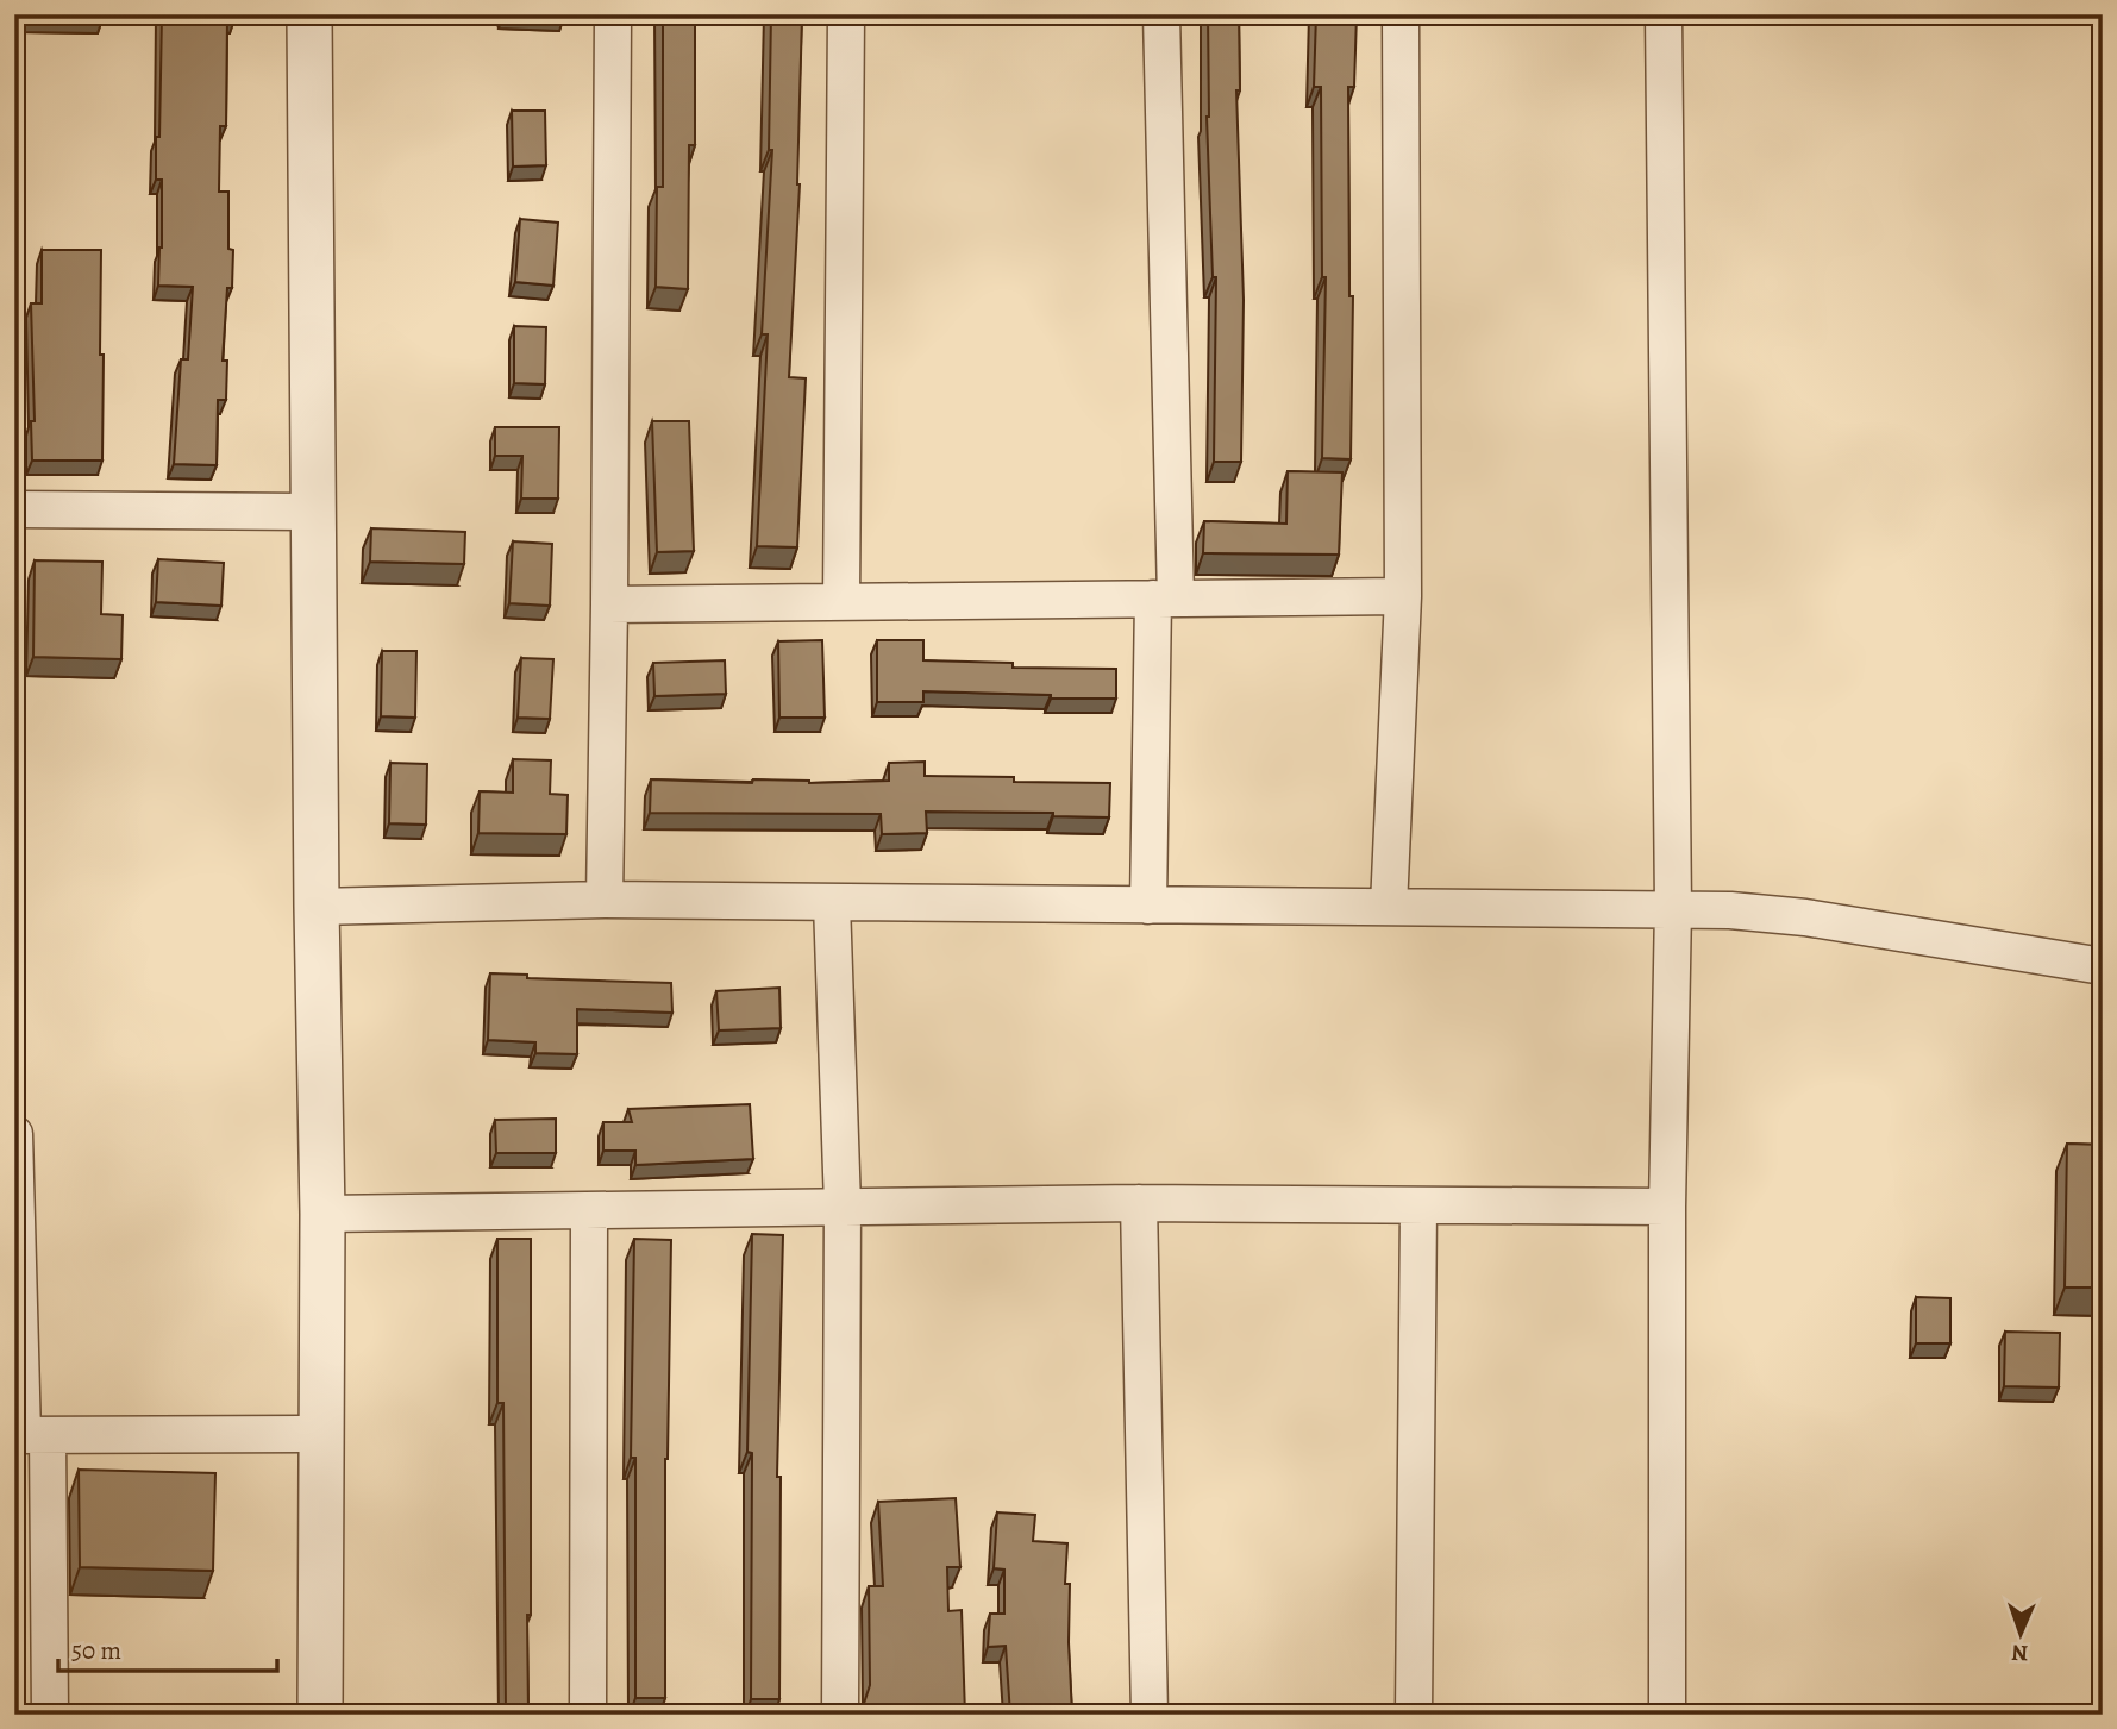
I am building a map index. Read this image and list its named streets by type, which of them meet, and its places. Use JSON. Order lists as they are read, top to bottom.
{
  "scale_bar": "50 m",
  "north": "bottom"
}
